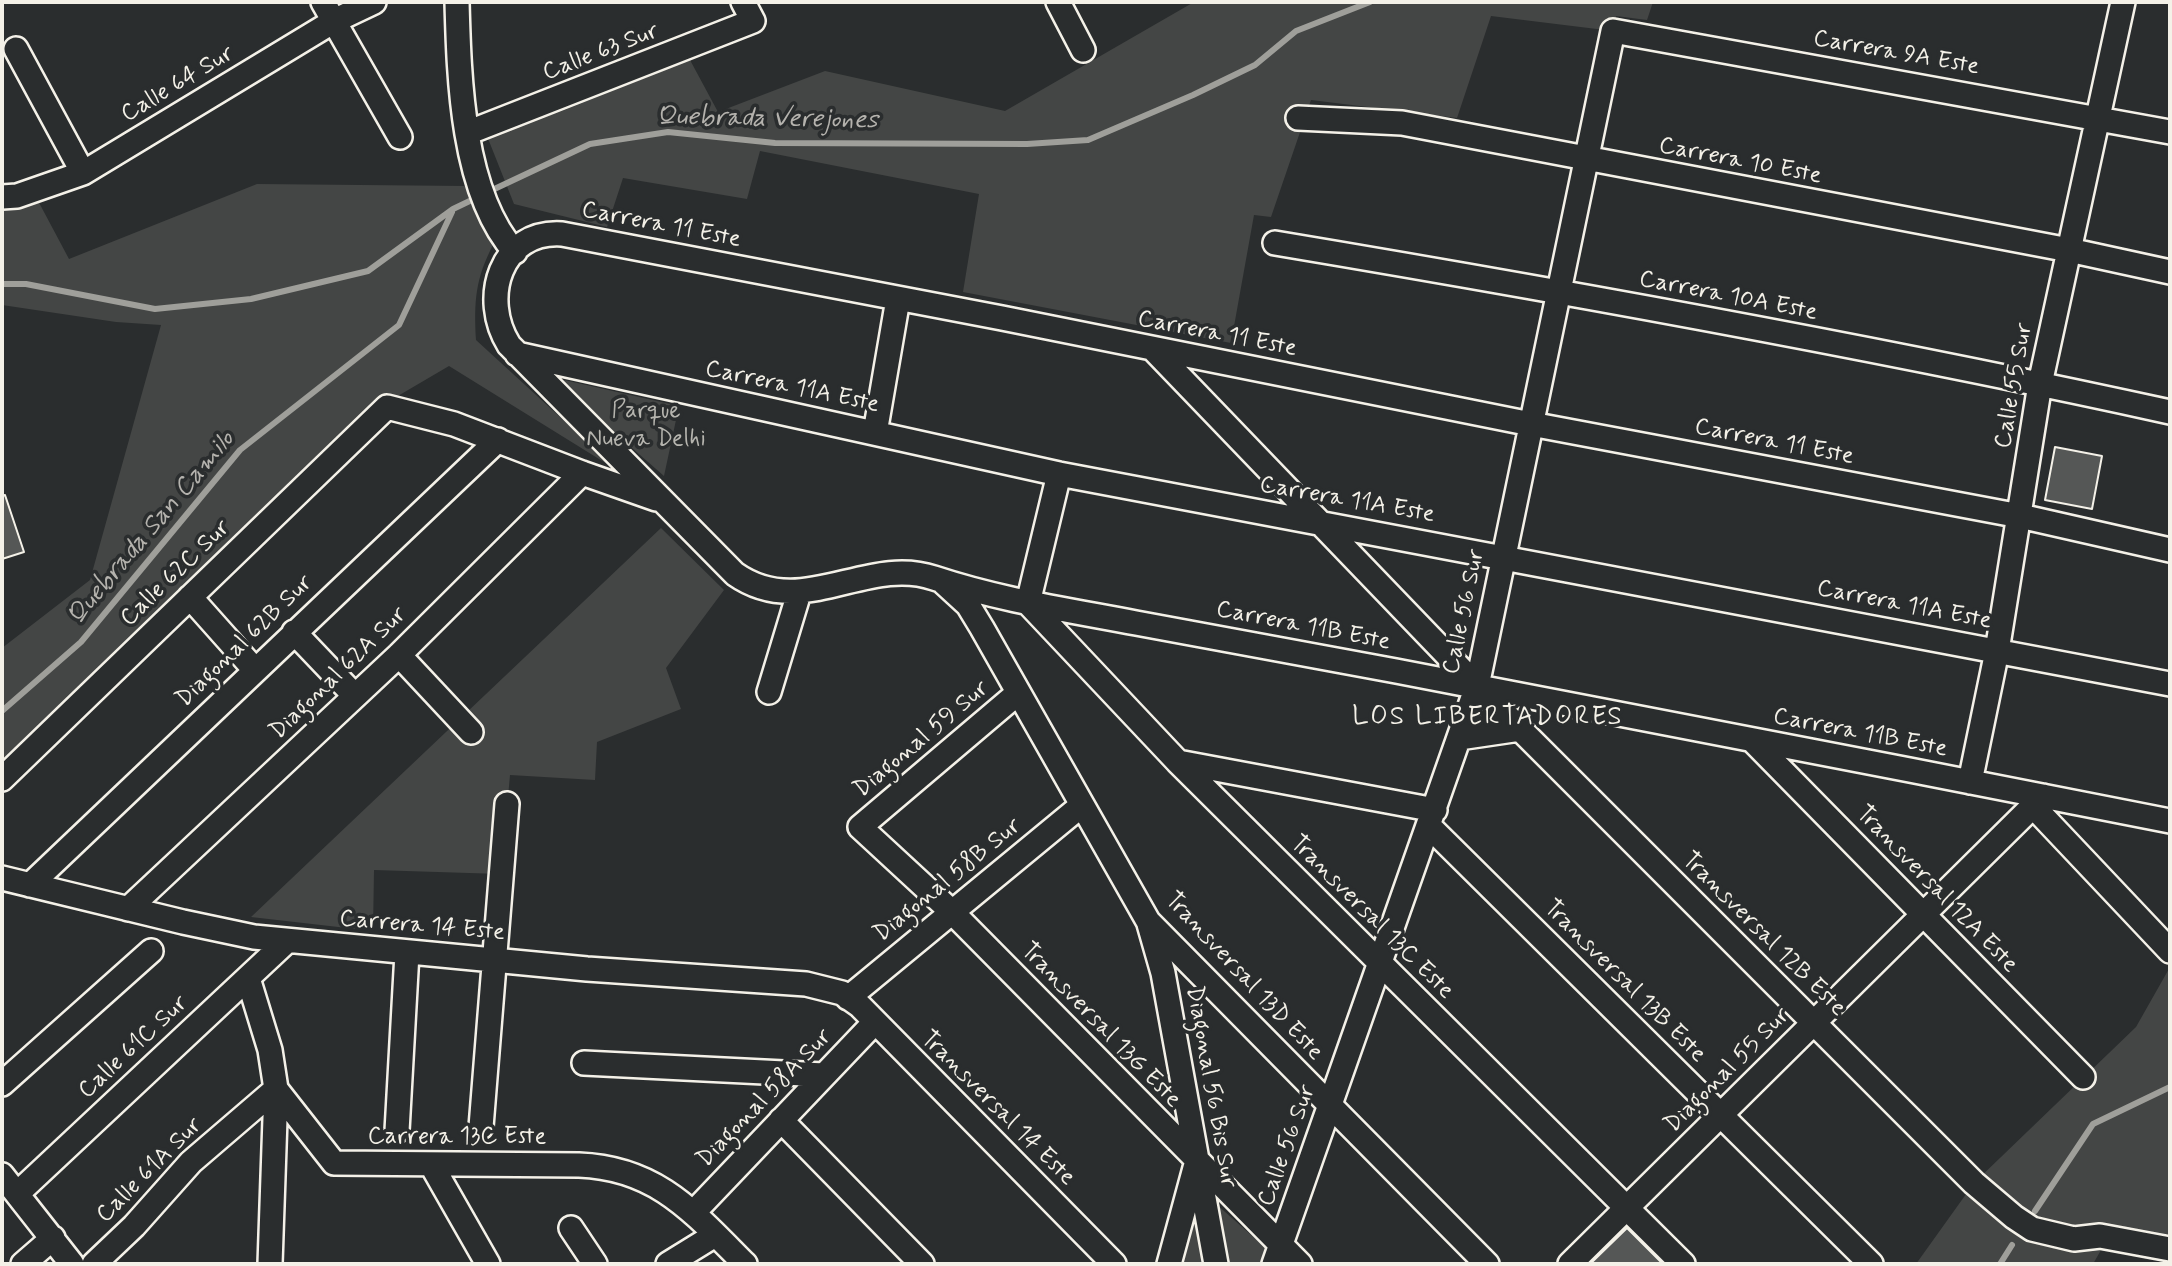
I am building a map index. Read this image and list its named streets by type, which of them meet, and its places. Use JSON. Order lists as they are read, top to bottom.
{
  "streets": {
    "street": [
      "Calle 63 Sur",
      "Carrera 9A Este",
      "Calle 64 Sur",
      "Carrera 10 Este",
      "Carrera 11 Este",
      "Carrera 10A Este",
      "Calle 55 Sur",
      "Carrera 11A Este",
      "Calle 62C Sur",
      "Calle 56 Sur",
      "Carrera 11B Este",
      "Diagonal 62B Sur",
      "Diagonal 62A Sur",
      "Diagonal 59 Sur",
      "Diagonal 58B Sur",
      "Transversal 12A Este",
      "Transversal 13C Este",
      "Carrera 14 Este",
      "Transversal 12B Este",
      "Transversal 13D Este",
      "Transversal 13B Este",
      "Transversal 13G Este",
      "Calle 61C Sur",
      "Diagonal 55 Sur",
      "Diagonal 56 Bis Sur",
      "Diagonal 58A Sur",
      "Transversal 14 Este",
      "Carrera 13C Este",
      "Calle 61A Sur"
    ]
  },
  "crossings": [
    ["Carrera 9A Este", "Calle 55 Sur"],
    ["Carrera 9A Este", "Calle 56 Sur"],
    ["Carrera 10 Este", "Calle 55 Sur"],
    ["Carrera 10 Este", "Calle 56 Sur"],
    ["Carrera 11 Este", "Calle 55 Sur"],
    ["Carrera 11 Este", "Calle 56 Sur"],
    ["Carrera 11 Este", "Transversal 12B Este"],
    ["Carrera 10A Este", "Calle 55 Sur"],
    ["Carrera 10A Este", "Calle 56 Sur"],
    ["Calle 55 Sur", "Carrera 11A Este"],
    ["Calle 55 Sur", "Carrera 11B Este"],
    ["Carrera 11A Este", "Calle 56 Sur"],
    ["Carrera 11A Este", "Carrera 11B Este"],
    ["Carrera 11A Este", "Transversal 12B Este"],
    ["Calle 62C Sur", "Diagonal 62B Sur"],
    ["Calle 56 Sur", "Carrera 11B Este"],
    ["Calle 56 Sur", "Transversal 13C Este"],
    ["Calle 56 Sur", "Transversal 12B Este"],
    ["Calle 56 Sur", "Transversal 13D Este"],
    ["Calle 56 Sur", "Transversal 13B Este"],
    ["Calle 56 Sur", "Transversal 13G Este"],
    ["Carrera 11B Este", "Transversal 12A Este"],
    ["Carrera 11B Este", "Transversal 13C Este"],
    ["Carrera 11B Este", "Transversal 12B Este"],
    ["Carrera 11B Este", "Transversal 13D Este"],
    ["Carrera 11B Este", "Diagonal 55 Sur"],
    ["Diagonal 62B Sur", "Carrera 14 Este"],
    ["Diagonal 62A Sur", "Carrera 14 Este"],
    ["Diagonal 59 Sur", "Transversal 13D Este"],
    ["Diagonal 59 Sur", "Transversal 13G Este"],
    ["Diagonal 58B Sur", "Carrera 14 Este"],
    ["Diagonal 58B Sur", "Transversal 13D Este"],
    ["Diagonal 58B Sur", "Transversal 13G Este"],
    ["Diagonal 58B Sur", "Transversal 14 Este"],
    ["Transversal 12A Este", "Diagonal 55 Sur"],
    ["Transversal 13C Este", "Diagonal 55 Sur"],
    ["Carrera 14 Este", "Calle 61C Sur"],
    ["Carrera 14 Este", "Transversal 14 Este"],
    ["Transversal 12B Este", "Diagonal 55 Sur"],
    ["Transversal 13D Este", "Diagonal 56 Bis Sur"],
    ["Transversal 13B Este", "Diagonal 55 Sur"],
    ["Transversal 13G Este", "Diagonal 56 Bis Sur"],
    ["Diagonal 58A Sur", "Transversal 14 Este"],
    ["Diagonal 58A Sur", "Carrera 13C Este"],
    ["Carrera 13C Este", "Calle 61A Sur"]
  ],
  "districts": ["LOS LIBERTADORES"],
  "water": ["Quebrada Verejones", "Quebrada San Camilo"],
  "parks": ["Parque Nueva Delhi"]
}
